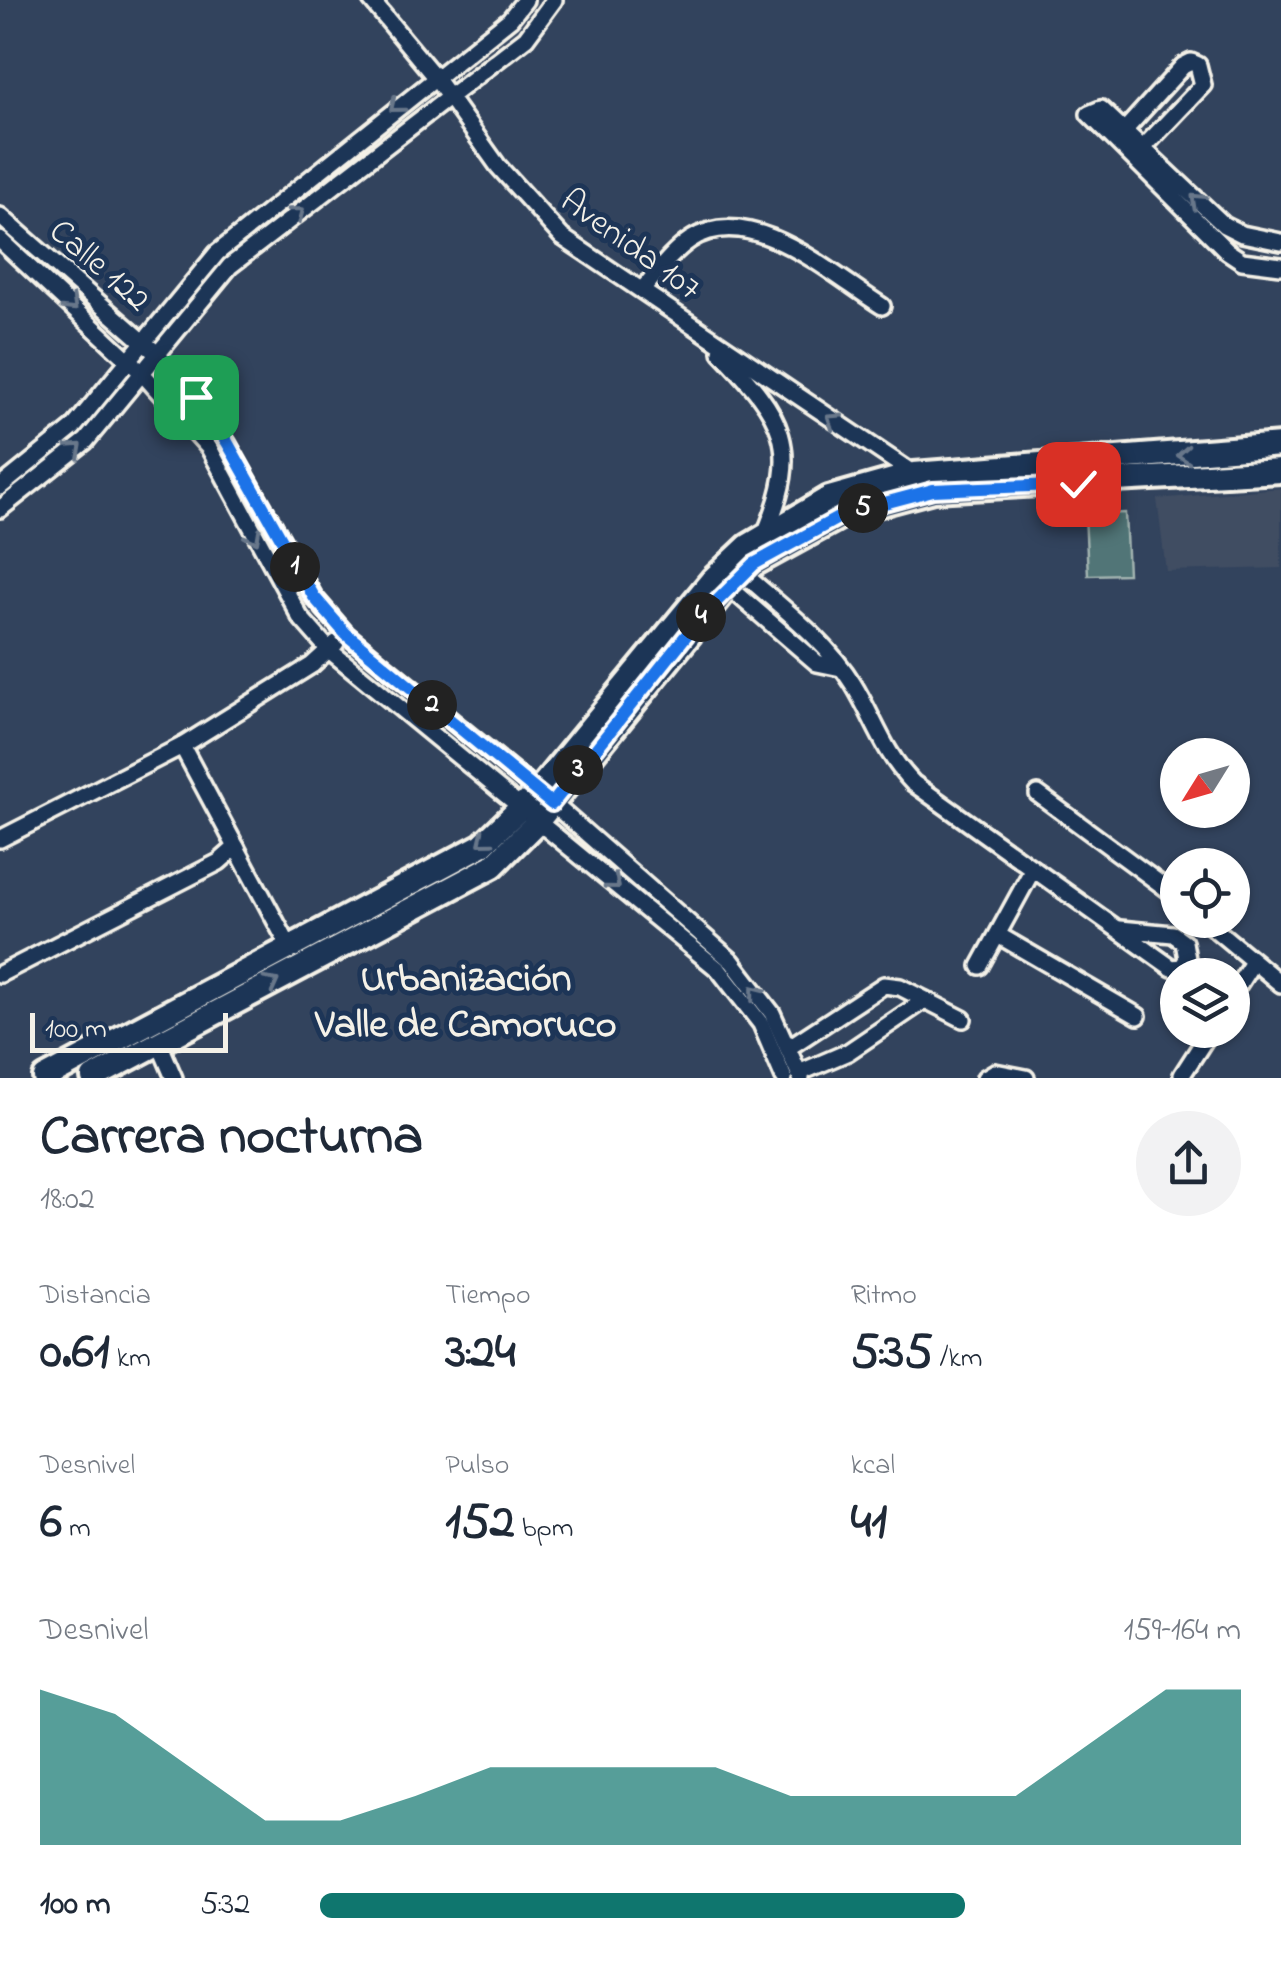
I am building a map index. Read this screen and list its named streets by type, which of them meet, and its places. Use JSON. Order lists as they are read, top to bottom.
{
  "streets": {
    "street": ["Avenida 107", "Calle 122"]
  },
  "one_way": ["Avenida 107"],
  "districts": ["Urbanización Valle de Camoruco"],
  "scale_bar": "100 m",
  "north": "bottom left",
  "page": {
    "pins": [
      "5",
      "1",
      "4",
      "2",
      "3"
    ],
    "scale": "100 m",
    "heading": ["Carrera nocturna", "18:02"],
    "stats": [
      ["Distancia", "0.61 km"],
      ["Tiempo", "3:24"],
      ["Ritmo", "5:35 /km"],
      ["Desnivel", "6 m"],
      ["Pulso", "152 bpm"],
      ["kcal", "41"]
    ],
    "chart": ["Desnivel", "159–164 m"],
    "list": [
      {
        "name": "100 m",
        "note": "5:32"
      }
    ]
  }
}
